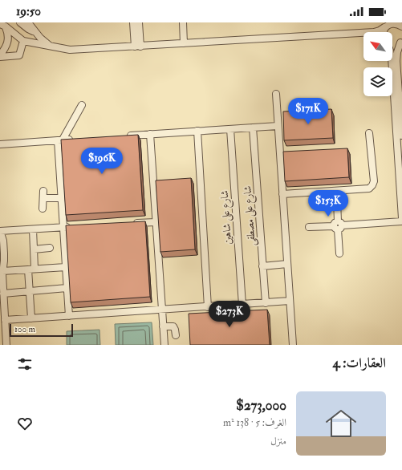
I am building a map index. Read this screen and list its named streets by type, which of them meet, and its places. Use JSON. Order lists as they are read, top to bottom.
{
  "streets": {
    "street": ["شارع على مصطفى", "شارع على شاهين"]
  },
  "scale_bar": "100 m",
  "north": "top left",
  "page": {
    "status": "19:50",
    "price": [
      "$171K",
      "$196K",
      "$153K",
      "$273K"
    ],
    "scale": "100 m",
    "heading": "العقارات: 4",
    "list": [
      {
        "name": "$273,000",
        "note": "الغرف: 5 · 138 m² · منزل"
      }
    ]
  }
}
